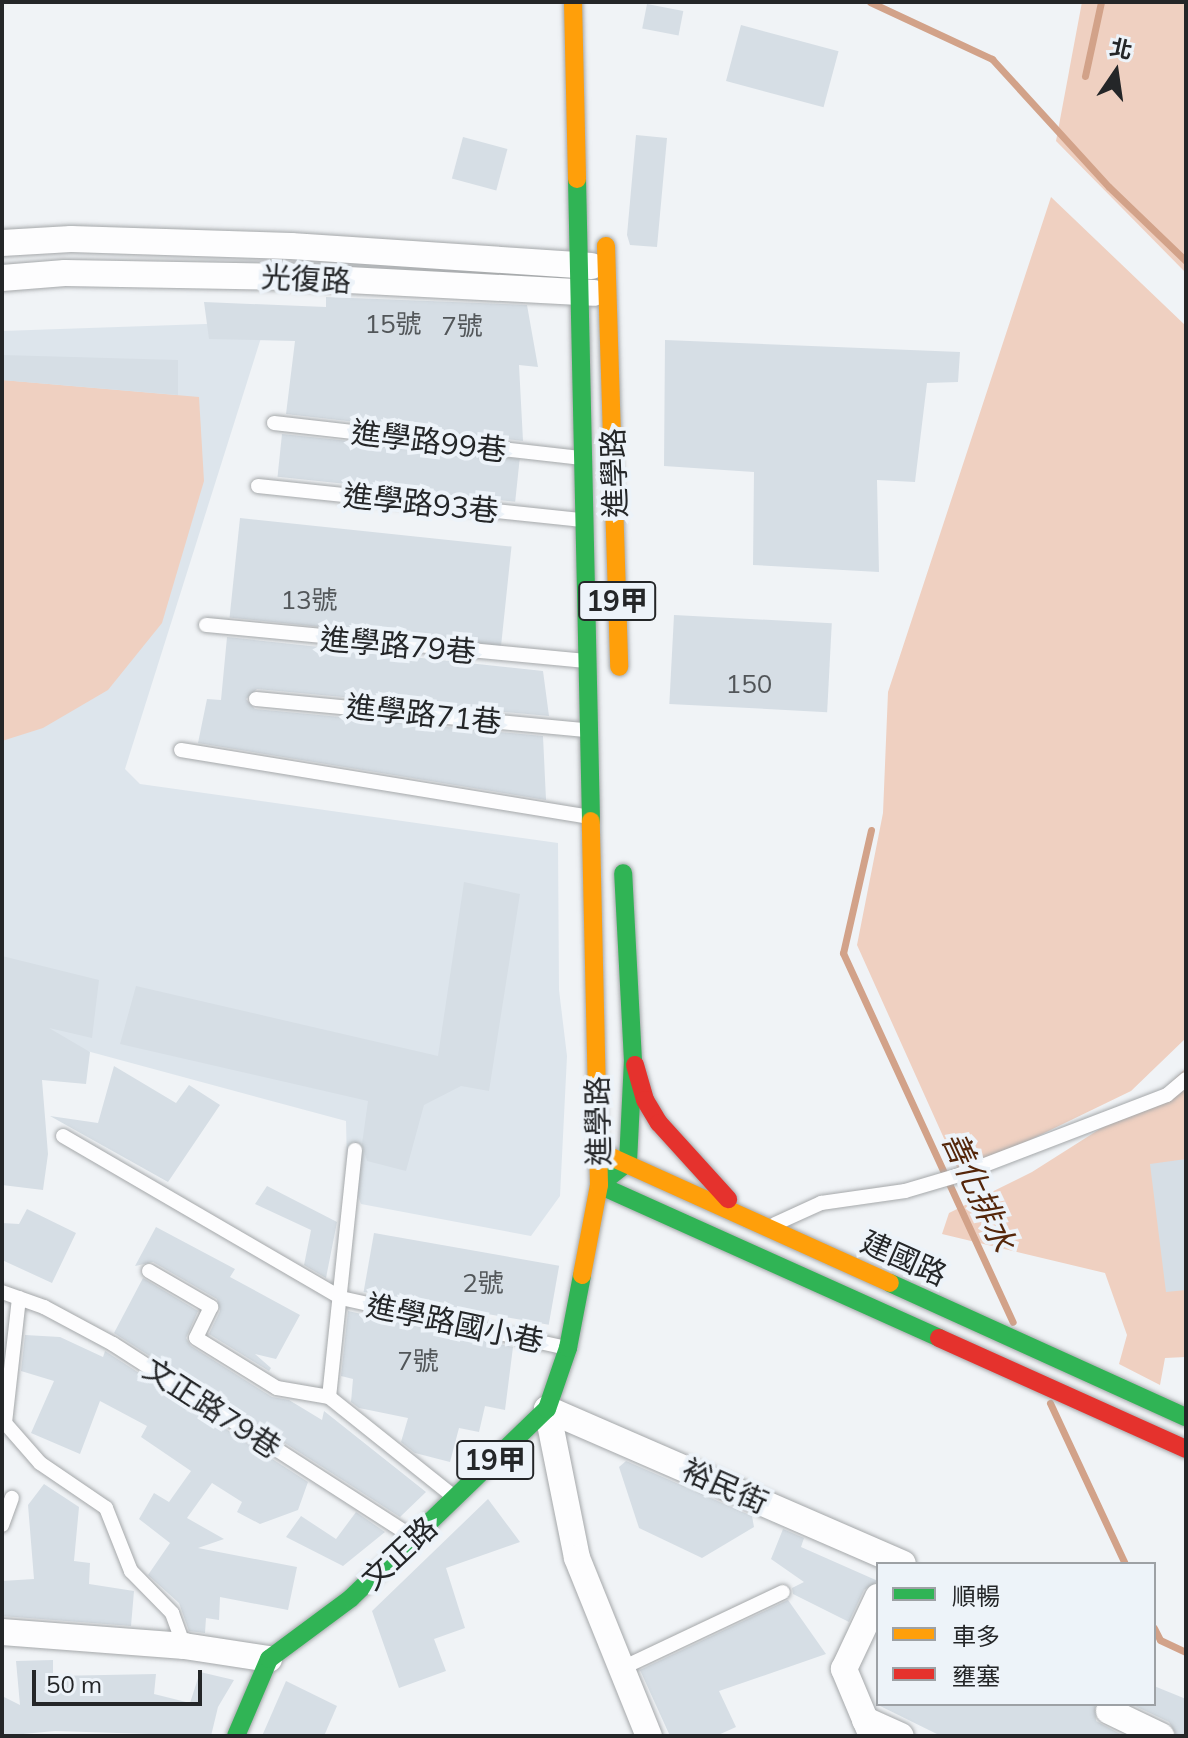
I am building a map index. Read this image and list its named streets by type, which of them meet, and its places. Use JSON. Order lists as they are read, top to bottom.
{
  "streets": {
    "main road": [
      "進學路",
      "19甲",
      "建國路",
      "文正路"
    ],
    "street": ["光復路", "裕民街"],
    "lane": [
      "進學路99巷",
      "進學路93巷",
      "進學路79巷",
      "進學路71巷",
      "進學路國小巷",
      "文正路79巷"
    ]
  },
  "crossings": [
    ["光復路", "進學路"],
    ["進學路99巷", "進學路"],
    ["進學路", "進學路93巷"],
    ["進學路", "進學路79巷"],
    ["進學路", "進學路71巷"],
    ["進學路", "建國路"],
    ["進學路", "文正路"],
    ["建國路", "文正路"],
    ["進學路國小巷", "文正路"],
    ["文正路79巷", "文正路"],
    ["裕民街", "文正路"]
  ],
  "water": ["善化排水"],
  "house_numbers": [
    "15號",
    "7號",
    "13號",
    "150",
    "2號",
    "7號"
  ],
  "legend": ["順暢", "車多", "壅塞"],
  "scale_bar": "50 m",
  "north": "top"
}
